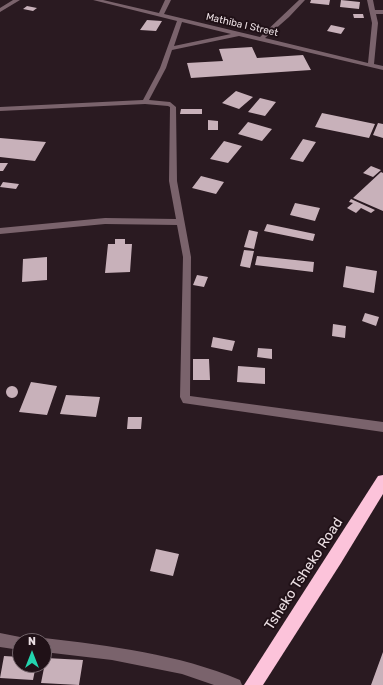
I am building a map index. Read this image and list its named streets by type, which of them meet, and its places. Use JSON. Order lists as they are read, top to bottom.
{
  "streets": {
    "highway": ["Tsheko Tsheko Road"],
    "street": ["Mathiba I Street"]
  },
  "north": "top"
}
